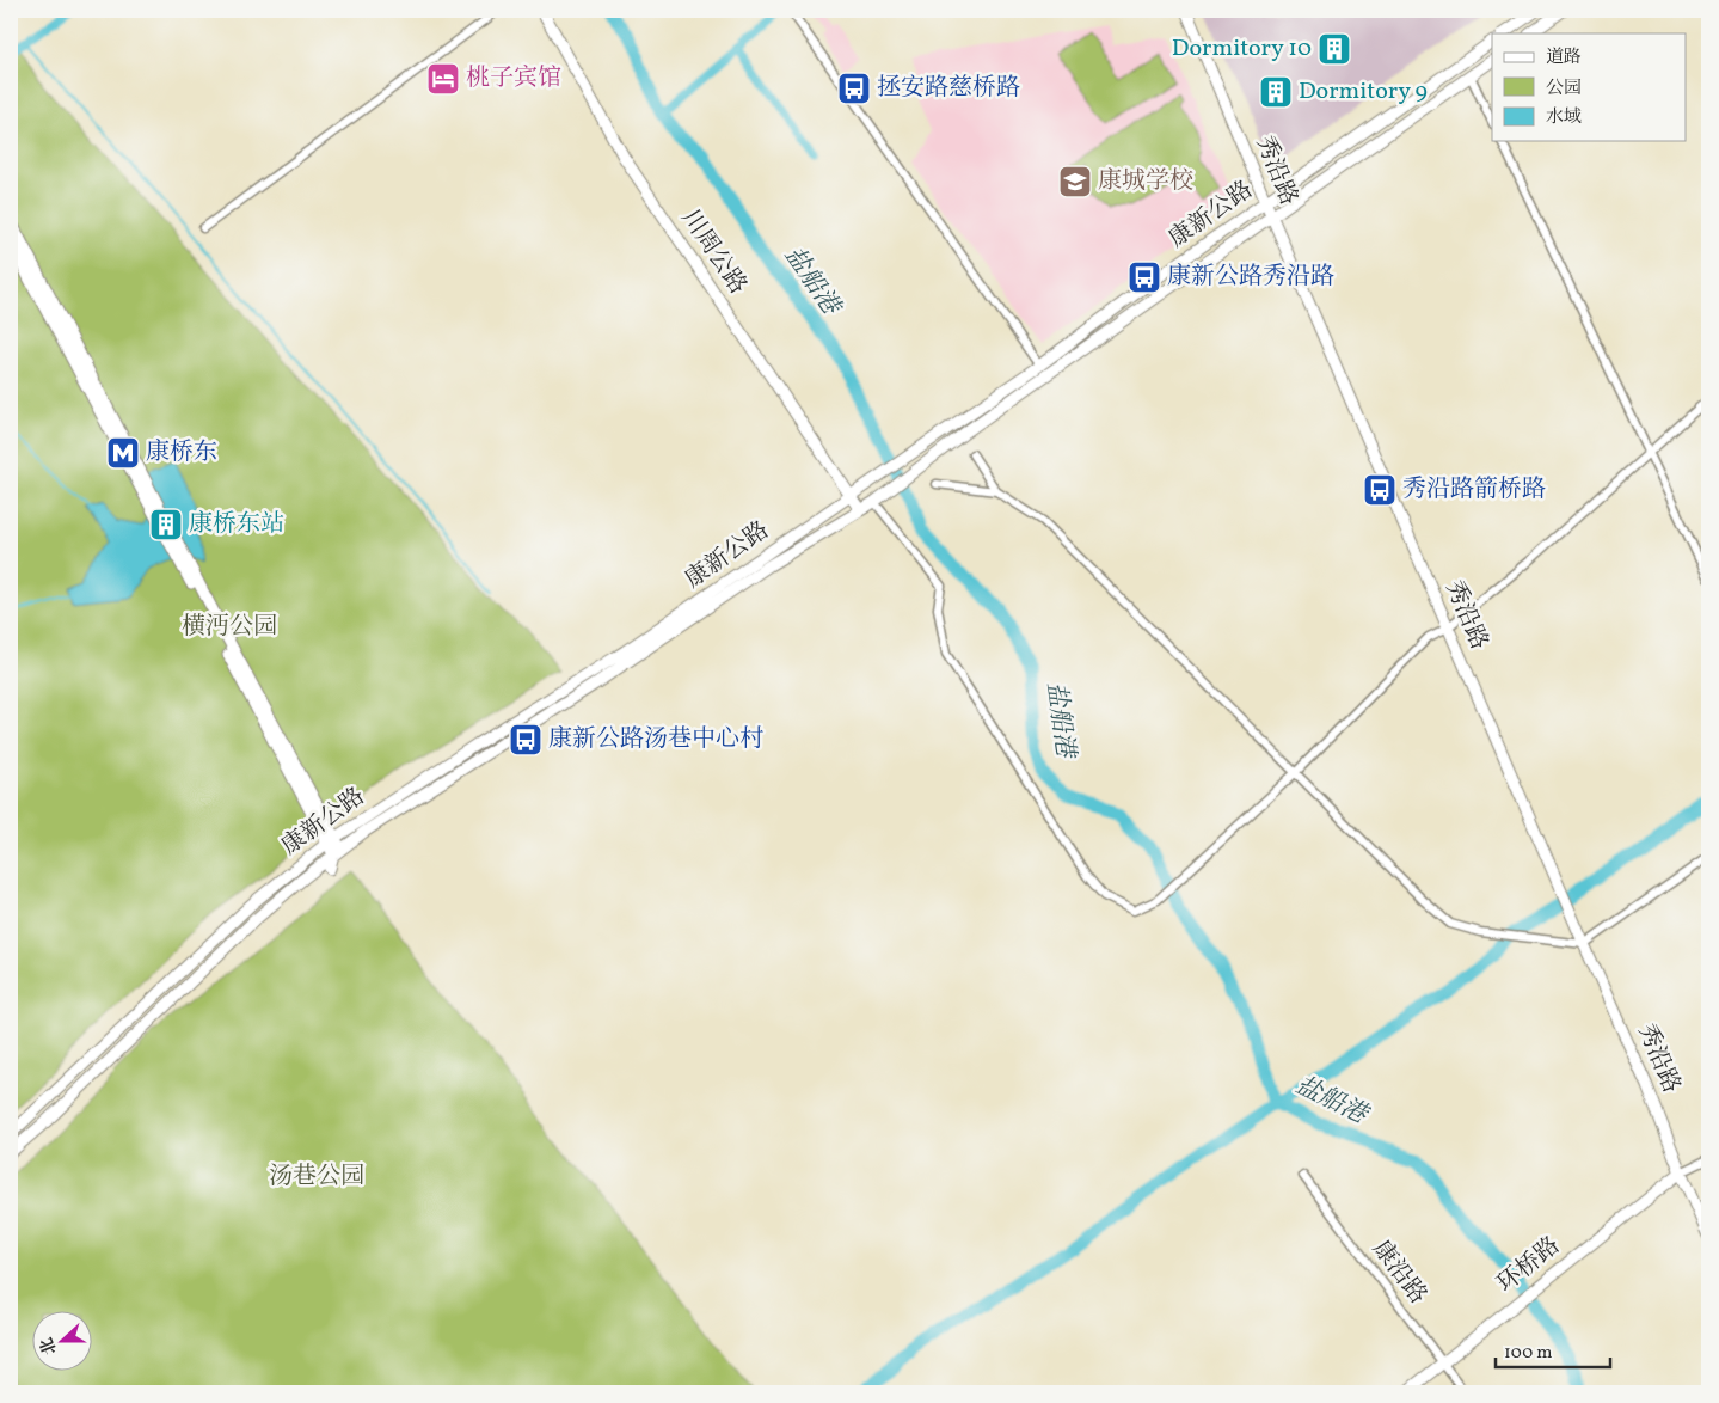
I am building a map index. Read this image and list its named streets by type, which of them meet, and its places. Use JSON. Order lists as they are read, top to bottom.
{
  "streets": {
    "main road": [
      "秀沿路",
      "康新公路",
      "川周公路",
      "环桥路"
    ],
    "street": ["康沿路"]
  },
  "crossings": [
    ["秀沿路", "康新公路"],
    ["秀沿路", "环桥路"],
    ["康新公路", "川周公路"],
    ["环桥路", "康沿路"]
  ],
  "water": ["盐船港"],
  "parks": ["横沔公园", "汤巷公园"],
  "places": {
    "building": ["Dormitory 10", "Dormitory 9", "康桥东站"],
    "hotel": ["桃子宾馆"],
    "bus stop": [
      "拯安路慈桥路",
      "康新公路秀沿路",
      "秀沿路箭桥路",
      "康新公路汤巷中心村"
    ],
    "school or university": ["康城学校"],
    "metro station": ["康桥东"]
  },
  "legend": ["道路", "公园", "水域"],
  "scale_bar": "100 m",
  "north": "left"
}
